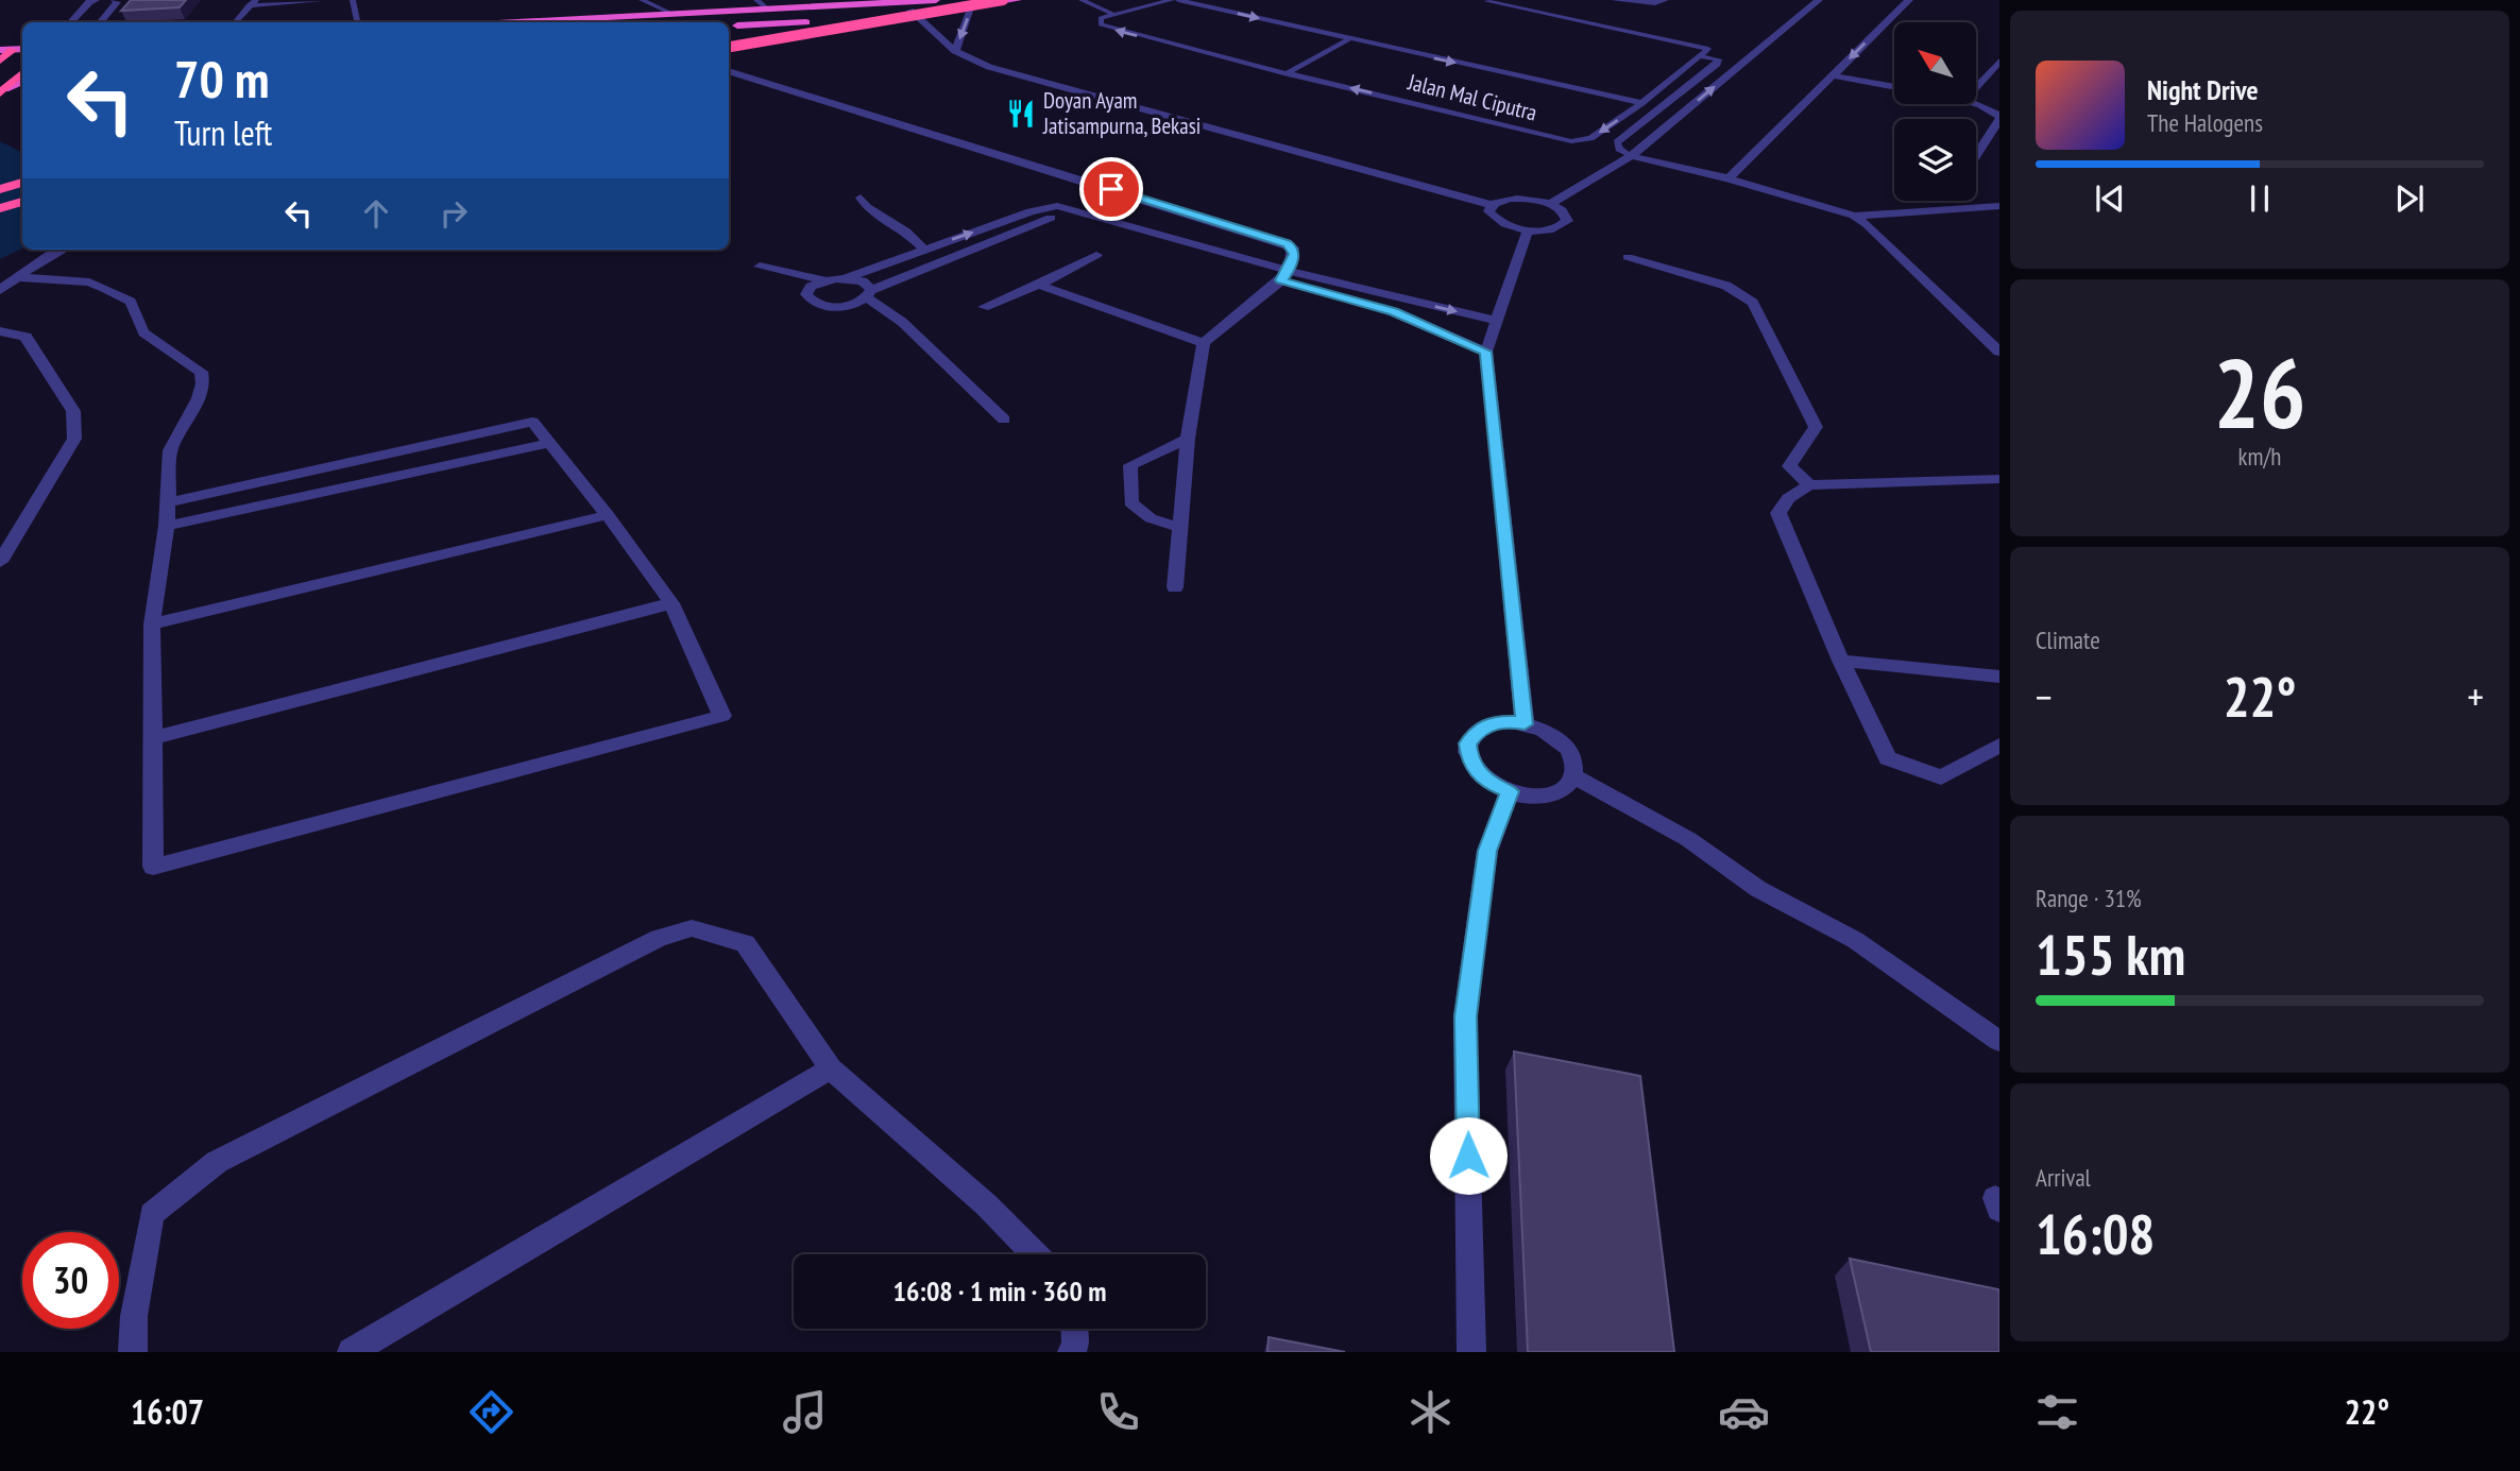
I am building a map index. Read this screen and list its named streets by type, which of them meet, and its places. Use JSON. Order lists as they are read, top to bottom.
{
  "streets": {
    "lane": ["Jalan Mal Ciputra"]
  },
  "places": {
    "restaurant": ["Doyan Ayam Jatisampurna, Bekasi"]
  },
  "north": "top left",
  "page": {
    "turn": ["70 m", "Turn left"],
    "song": ["Night Drive", "The Halogens"],
    "tile": [
      ["26", "km/h"],
      "Climate",
      ["Range · 31%", "155 km"],
      ["Arrival", "16:08"]
    ],
    "heat": ["−", "22°", "+"],
    "limit": "30",
    "trip": "16:08 · 1 min · 360 m",
    "tabs": ["16:07", "22°"]
  }
}
